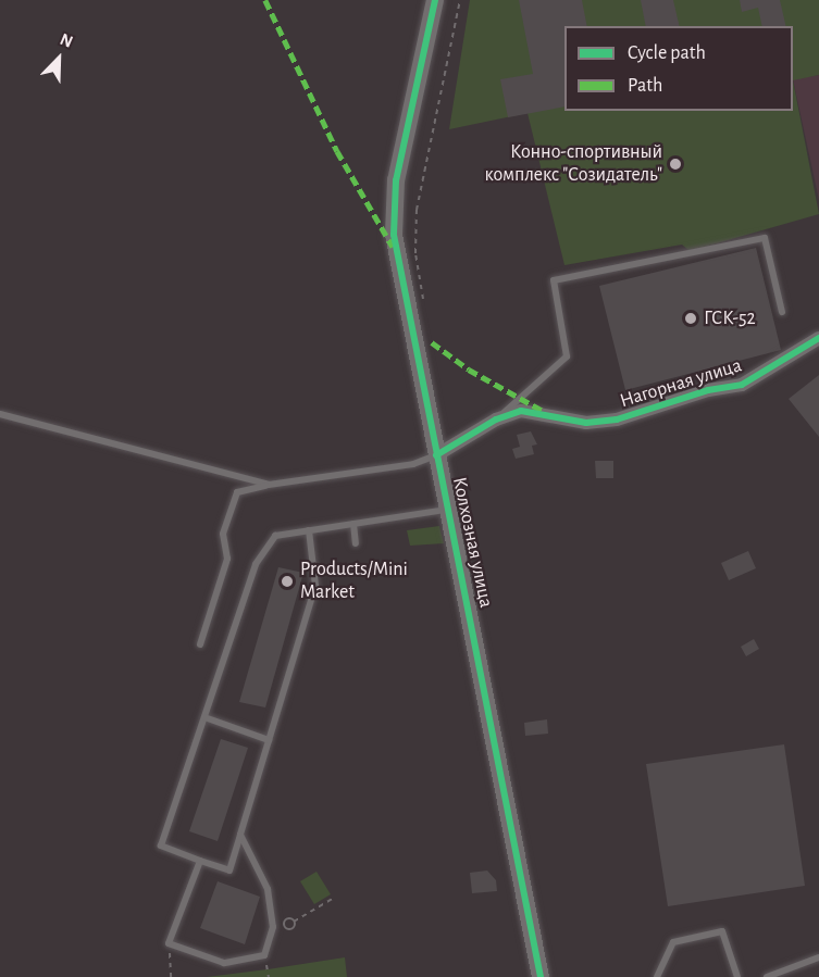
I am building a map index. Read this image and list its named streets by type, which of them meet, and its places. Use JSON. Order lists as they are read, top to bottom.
{
  "streets": {
    "street": ["Нагорная улица", "Колхозная улица"]
  },
  "crossings": [
    ["Нагорная улица", "Колхозная улица"]
  ],
  "places": ["Конно-спортивный комплекс \"Созидатель\"", "ГСК-52", "Products/Mini Market"],
  "legend": ["Cycle path", "Path"],
  "north": "top right"
}
